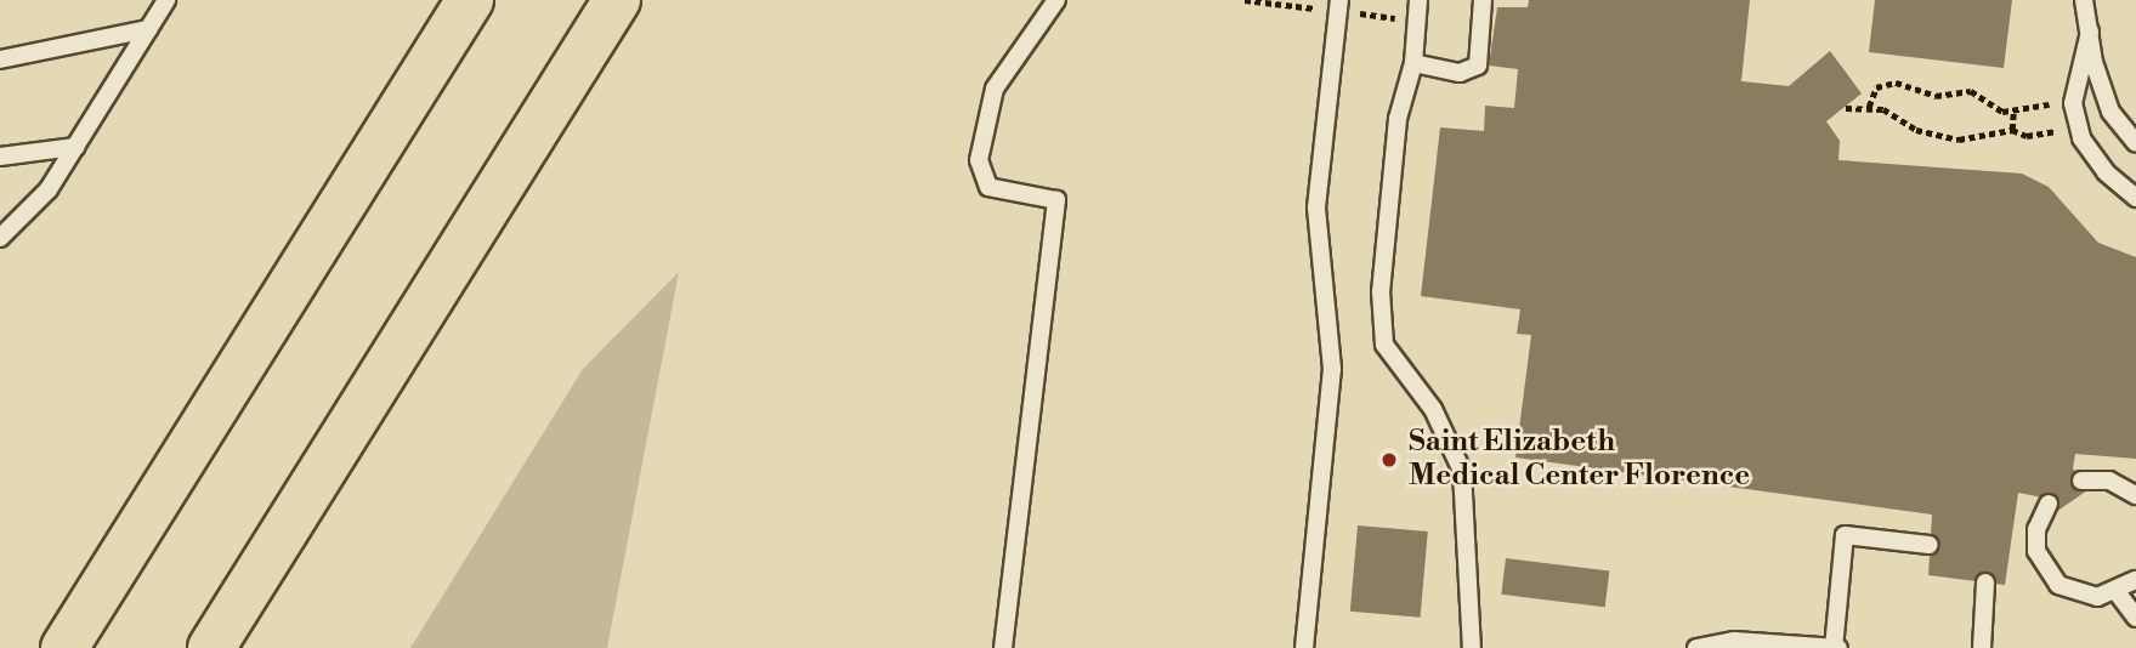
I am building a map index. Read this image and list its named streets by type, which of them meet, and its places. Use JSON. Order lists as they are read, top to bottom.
{
  "places": ["Saint Elizabeth Medical Center Florence"]
}
